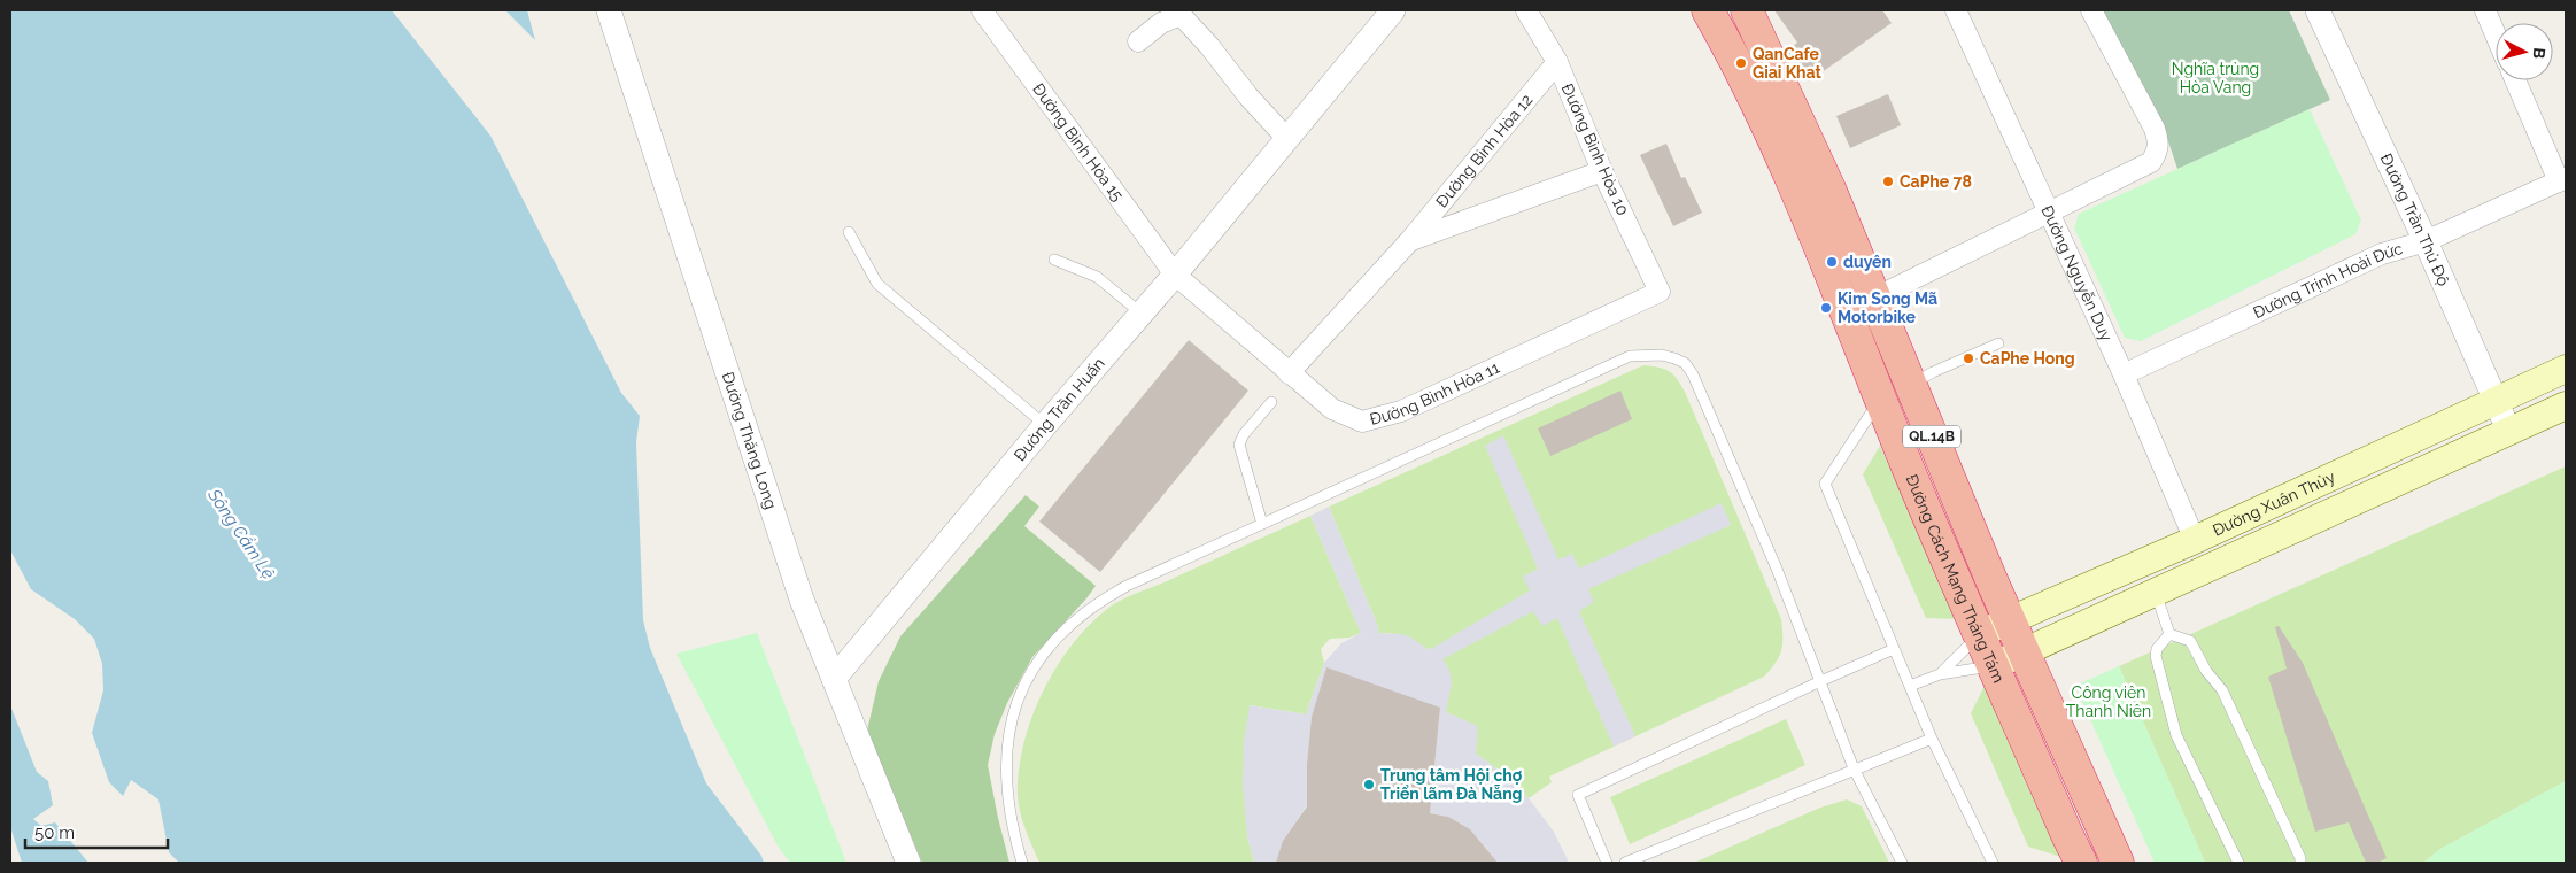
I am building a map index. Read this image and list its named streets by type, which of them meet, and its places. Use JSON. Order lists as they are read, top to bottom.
{
  "streets": {
    "highway": ["QL.14B", "Đường Cách Mạng Tháng Tám"],
    "main road": ["Đường Xuân Thủy"],
    "street": [
      "Đường Bình Hòa 15",
      "Đường Bình Hòa 10",
      "Đường Bình Hòa 12",
      "Đường Trần Thủ Độ",
      "Đường Nguyễn Duy",
      "Đường Trịnh Hoài Đức",
      "Đường Bình Hòa 11",
      "Đường Trần Huấn",
      "Đường Thăng Long"
    ]
  },
  "crossings": [
    ["Đường Bình Hòa 15", "Đường Bình Hòa 11"],
    ["Đường Bình Hòa 15", "Đường Trần Huấn"],
    ["Đường Bình Hòa 10", "Đường Bình Hòa 12"],
    ["Đường Bình Hòa 10", "Đường Bình Hòa 11"],
    ["Đường Bình Hòa 12", "Đường Bình Hòa 11"],
    ["Đường Trần Thủ Độ", "Đường Trịnh Hoài Đức"],
    ["Đường Trần Thủ Độ", "Đường Xuân Thủy"],
    ["Đường Nguyễn Duy", "Đường Trịnh Hoài Đức"],
    ["Đường Nguyễn Duy", "Đường Xuân Thủy"],
    ["Đường Bình Hòa 11", "Đường Trần Huấn"],
    ["Đường Trần Huấn", "Đường Thăng Long"],
    ["Đường Xuân Thủy", "Đường Cách Mạng Tháng Tám"]
  ],
  "water": ["Sông Cẩm Lệ"],
  "parks": ["Nghĩa trủng Hòa Vang", "Công viên Thanh Niên"],
  "places": [
    "QanCafe Giai Khat",
    "CaPhe 78",
    "duyên",
    "Kim Song Mã Motorbike",
    "CaPhe Hong",
    "Trung tâm Hội chợ Triển lãm Đà Nẵng"
  ],
  "scale_bar": "50 m",
  "north": "right"
}
